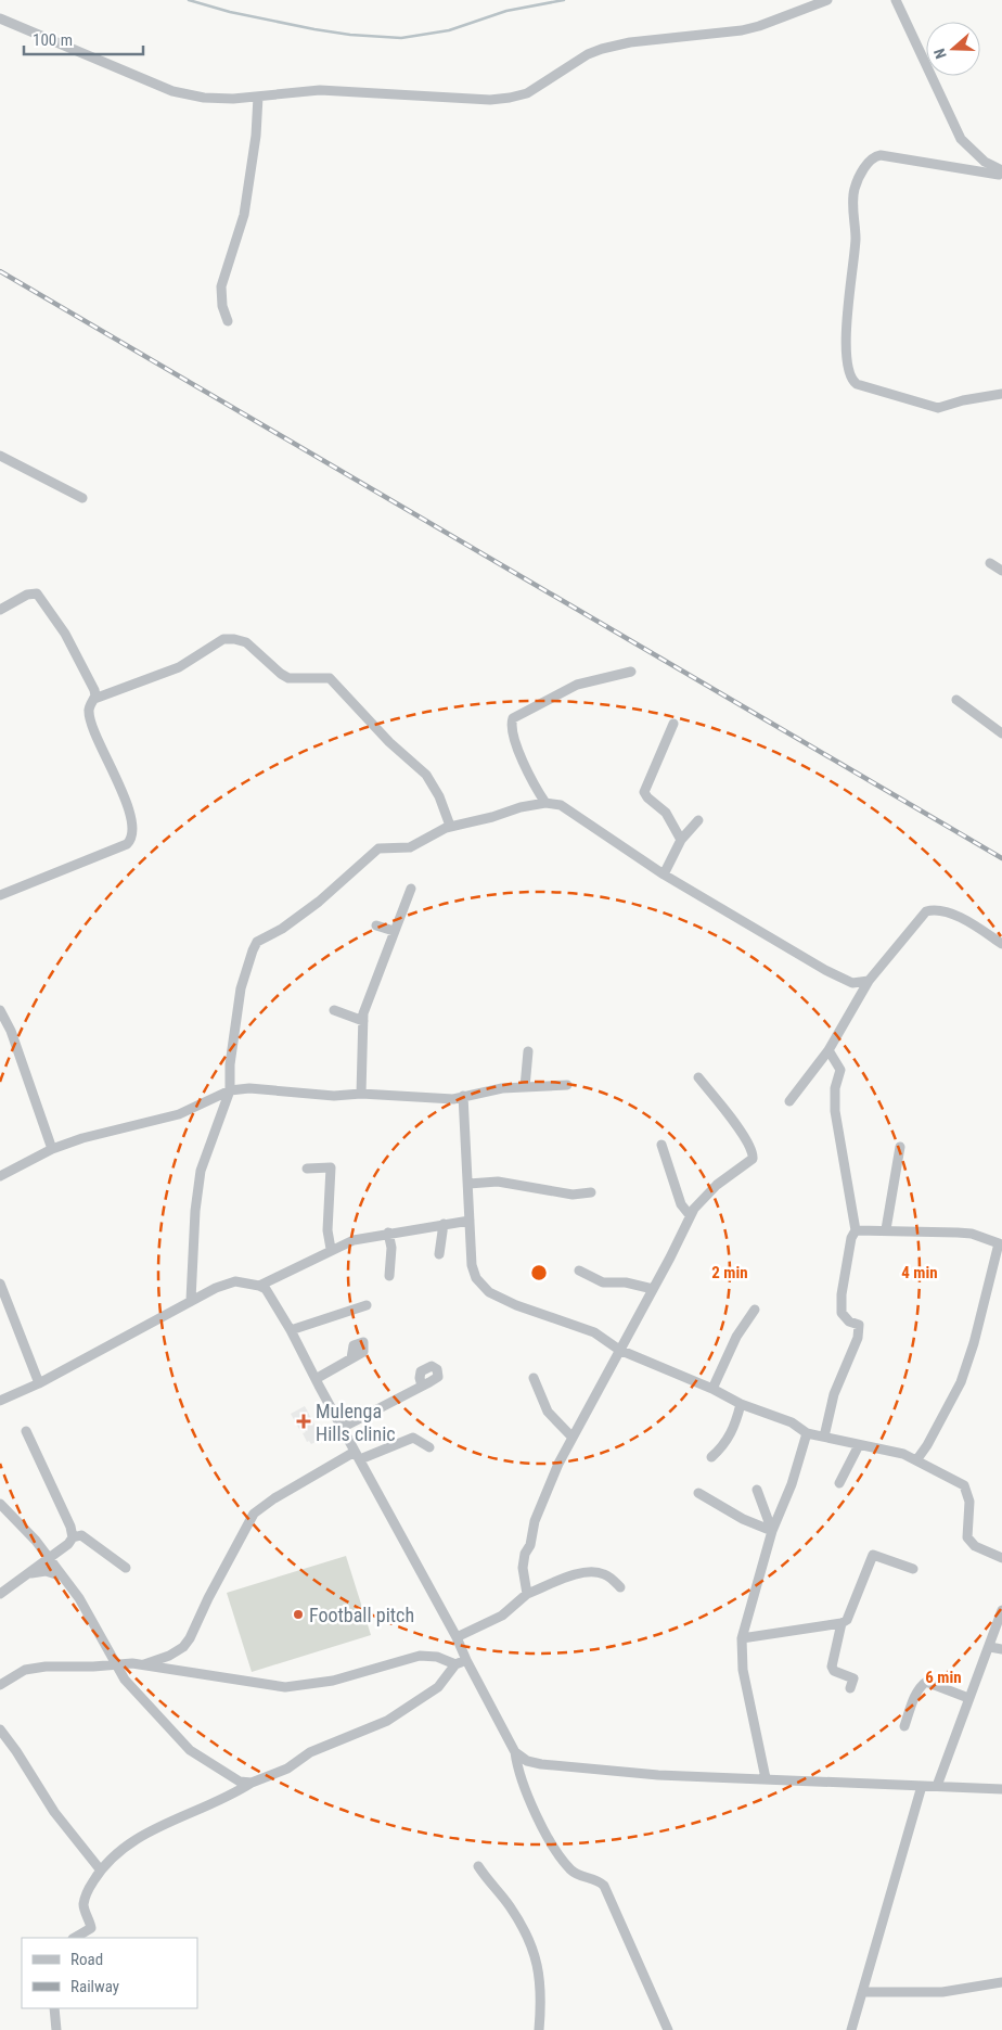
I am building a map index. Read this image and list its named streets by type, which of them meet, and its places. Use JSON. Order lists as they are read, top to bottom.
{
  "places": {
    "health": ["Mulenga Hills clinic"],
    "other": ["Football pitch"]
  },
  "legend": ["Road", "Railway"],
  "scale_bar": "100 m",
  "north": "left",
  "rings": ["2 min", "4 min", "6 min"]
}
